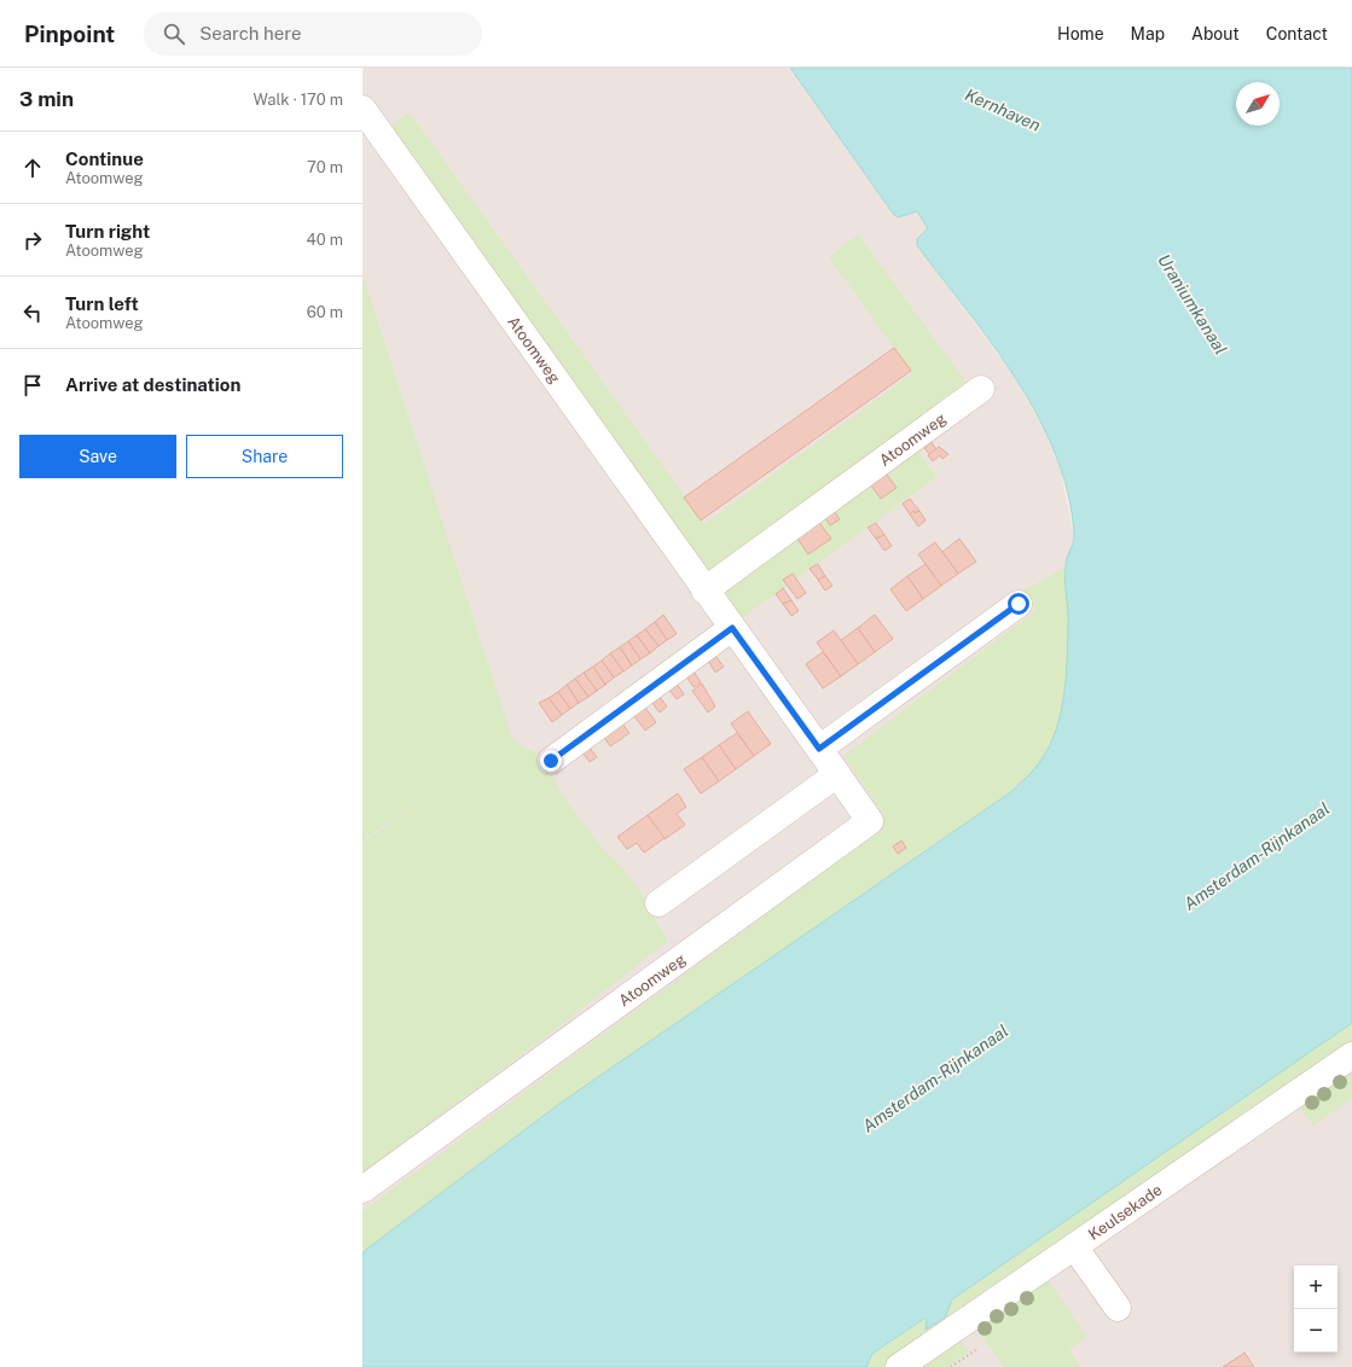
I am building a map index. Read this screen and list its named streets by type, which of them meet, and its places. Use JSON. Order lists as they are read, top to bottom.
{
  "streets": {
    "street": ["Atoomweg", "Keulsekade"]
  },
  "water": ["Kernhaven", "Uraniumkanaal", "Amsterdam-Rijnkanaal"],
  "north": "top right",
  "page": {
    "header": "Pinpoint",
    "search": "Search here",
    "nav": [
      "Home",
      "Map",
      "About",
      "Contact"
    ],
    "heading": ["3 min", "Walk · 170 m"],
    "list": [
      ["Continue", "Atoomweg", "70 m"],
      ["Turn right", "Atoomweg", "40 m"],
      ["Turn left", "Atoomweg", "60 m"],
      "Arrive at destination"
    ],
    "buttons": ["Save", "Share"],
    "map_buttons": ["+", "−"]
  }
}
